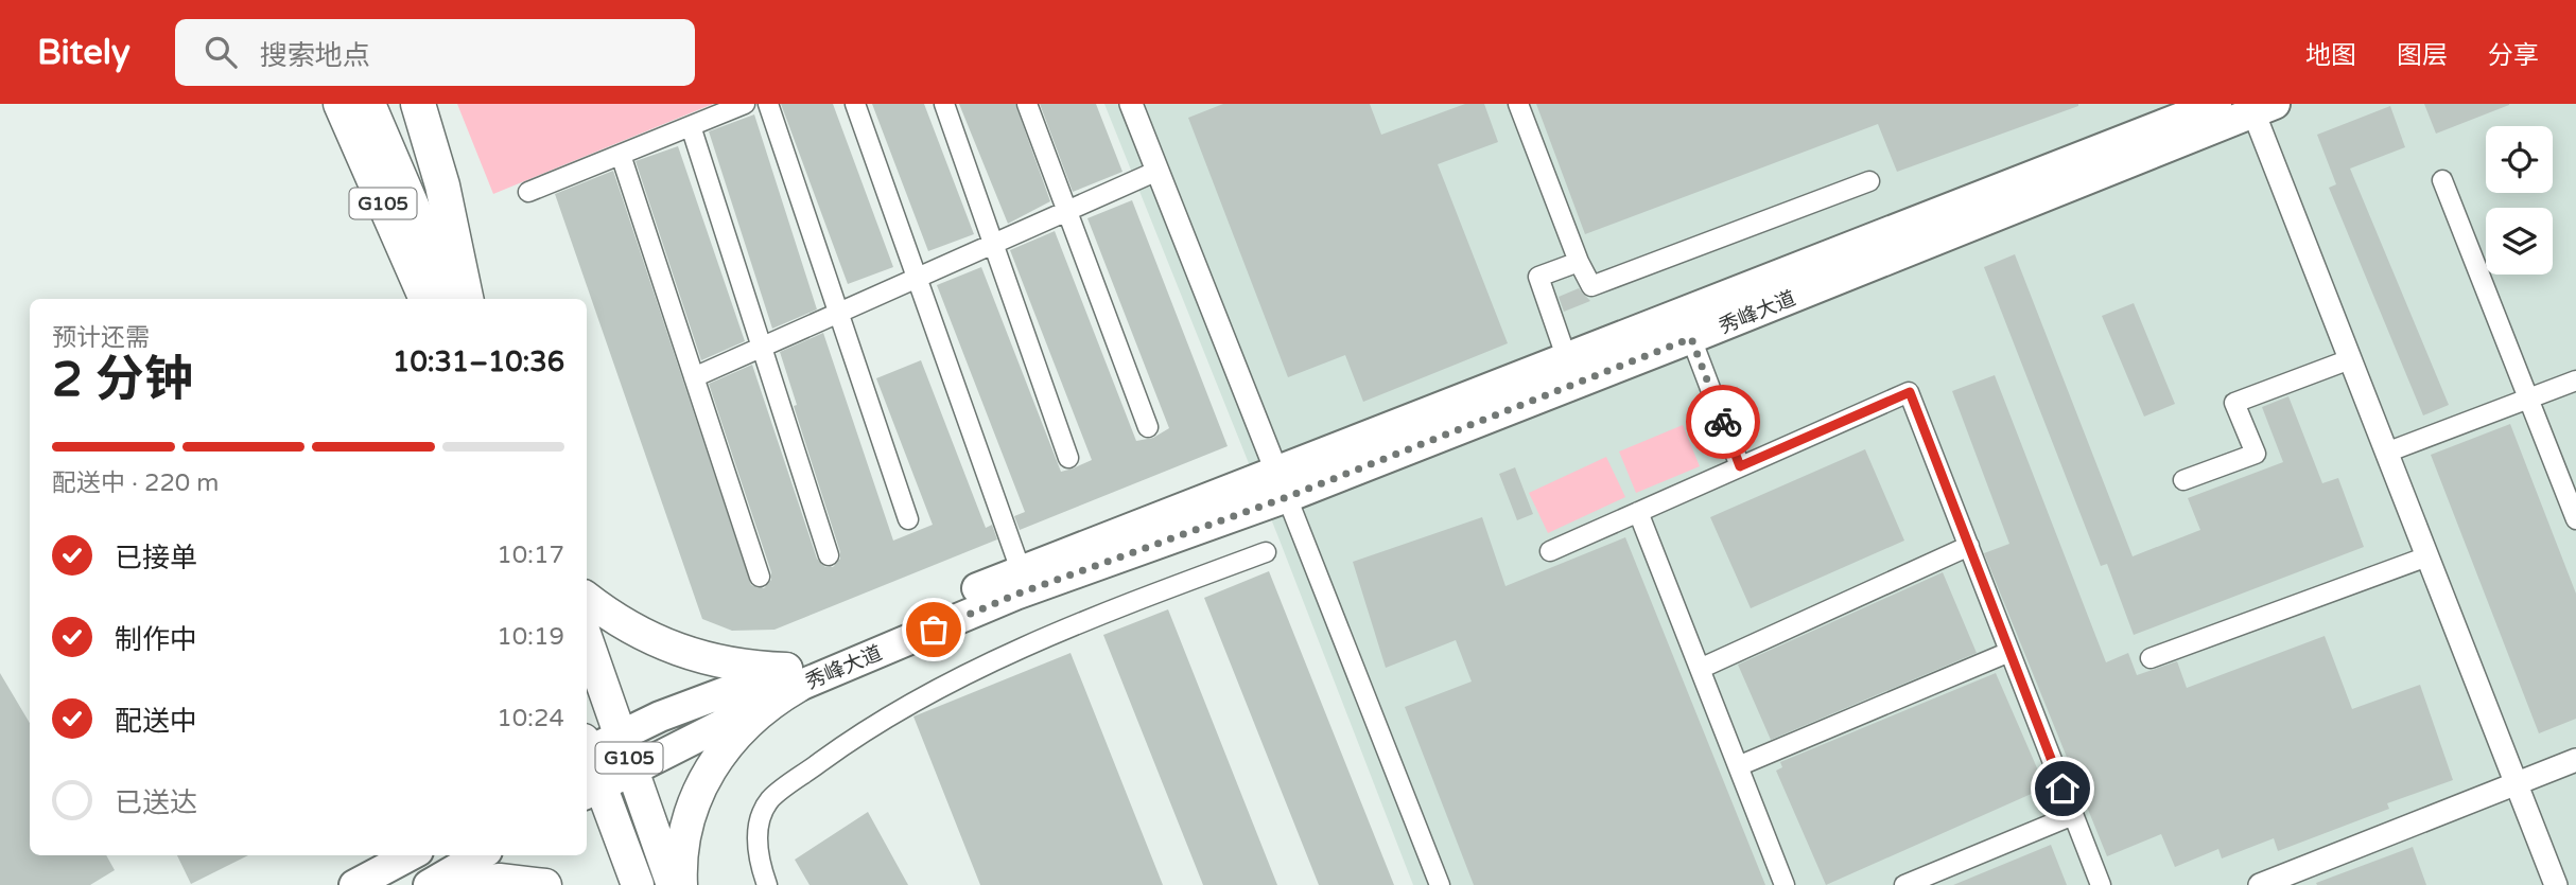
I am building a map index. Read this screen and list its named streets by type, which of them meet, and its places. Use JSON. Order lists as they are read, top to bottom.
{
  "streets": {
    "highway": ["G105"],
    "main road": ["秀峰大道"]
  },
  "crossings": [
    ["G105", "秀峰大道"]
  ],
  "page": {
    "header": "Bitely",
    "search": "搜索地点",
    "nav": ["地图", "图层", "分享"],
    "heading": ["2 分钟", "预计还需", "10:31–10:36"],
    "bar": "配送中 · 220 m",
    "list": [
      ["已接单", "10:17"],
      ["制作中", "10:19"],
      ["配送中", "10:24"],
      "已送达"
    ]
  }
}
